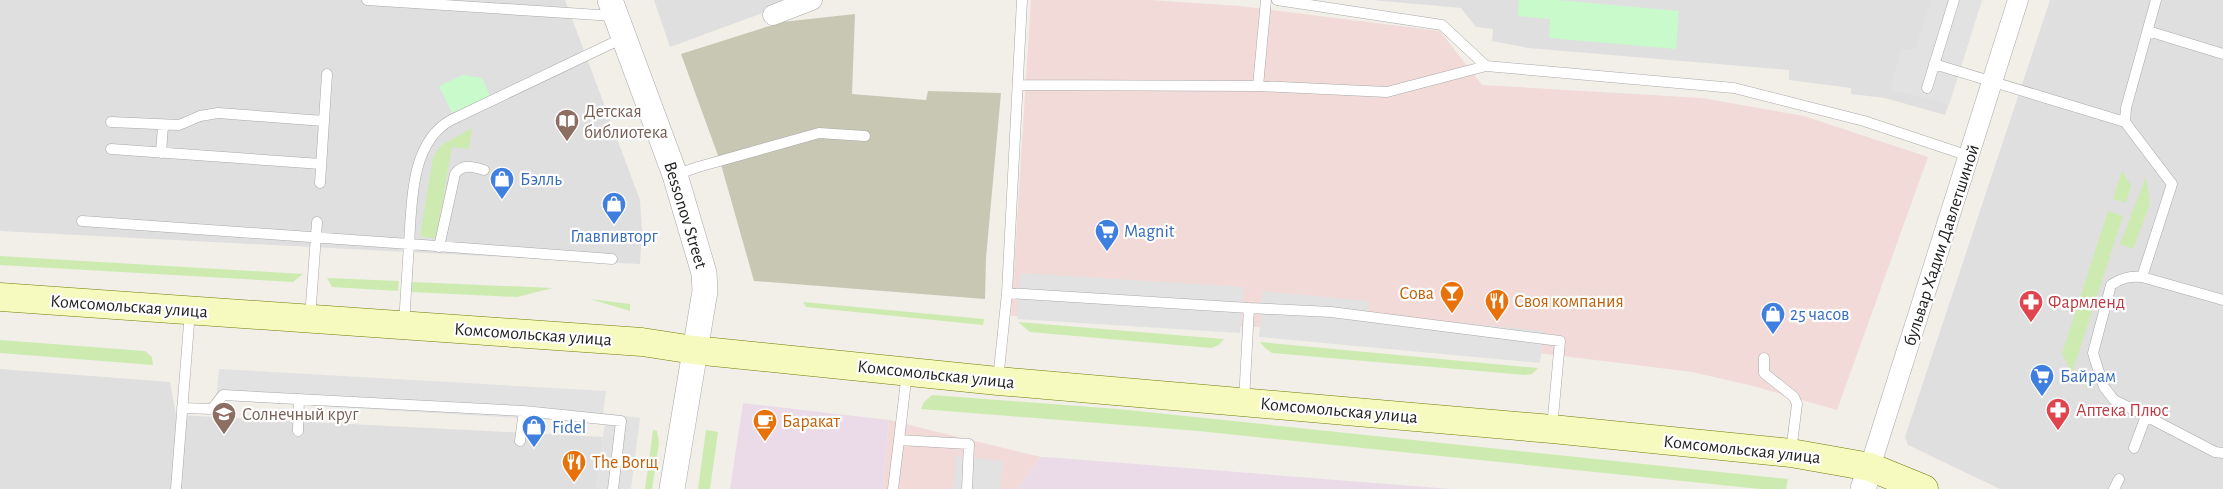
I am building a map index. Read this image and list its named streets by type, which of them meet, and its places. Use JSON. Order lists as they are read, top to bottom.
{
  "streets": {
    "main road": ["Комсомольская улица"],
    "street": ["Bessonov Street", "бульвар Хадии Давлетшиной"]
  },
  "crossings": [
    ["Bessonov Street", "Комсомольская улица"],
    ["бульвар Хадии Давлетшиной", "Комсомольская улица"]
  ],
  "places": {
    "library": ["Детская библиотека"],
    "shop": [
      "Бэлль",
      "Главпивторг",
      "25 часов",
      "Fidel"
    ],
    "supermarket": ["Magnit", "Байрам"],
    "bar": ["Сова"],
    "restaurant": ["Своя компания", "The Borщ"],
    "pharmacy": ["Фармленд", "Аптека Плюс"],
    "school or university": ["Солнечный круг"],
    "cafe": ["Баракат"]
  }
}
